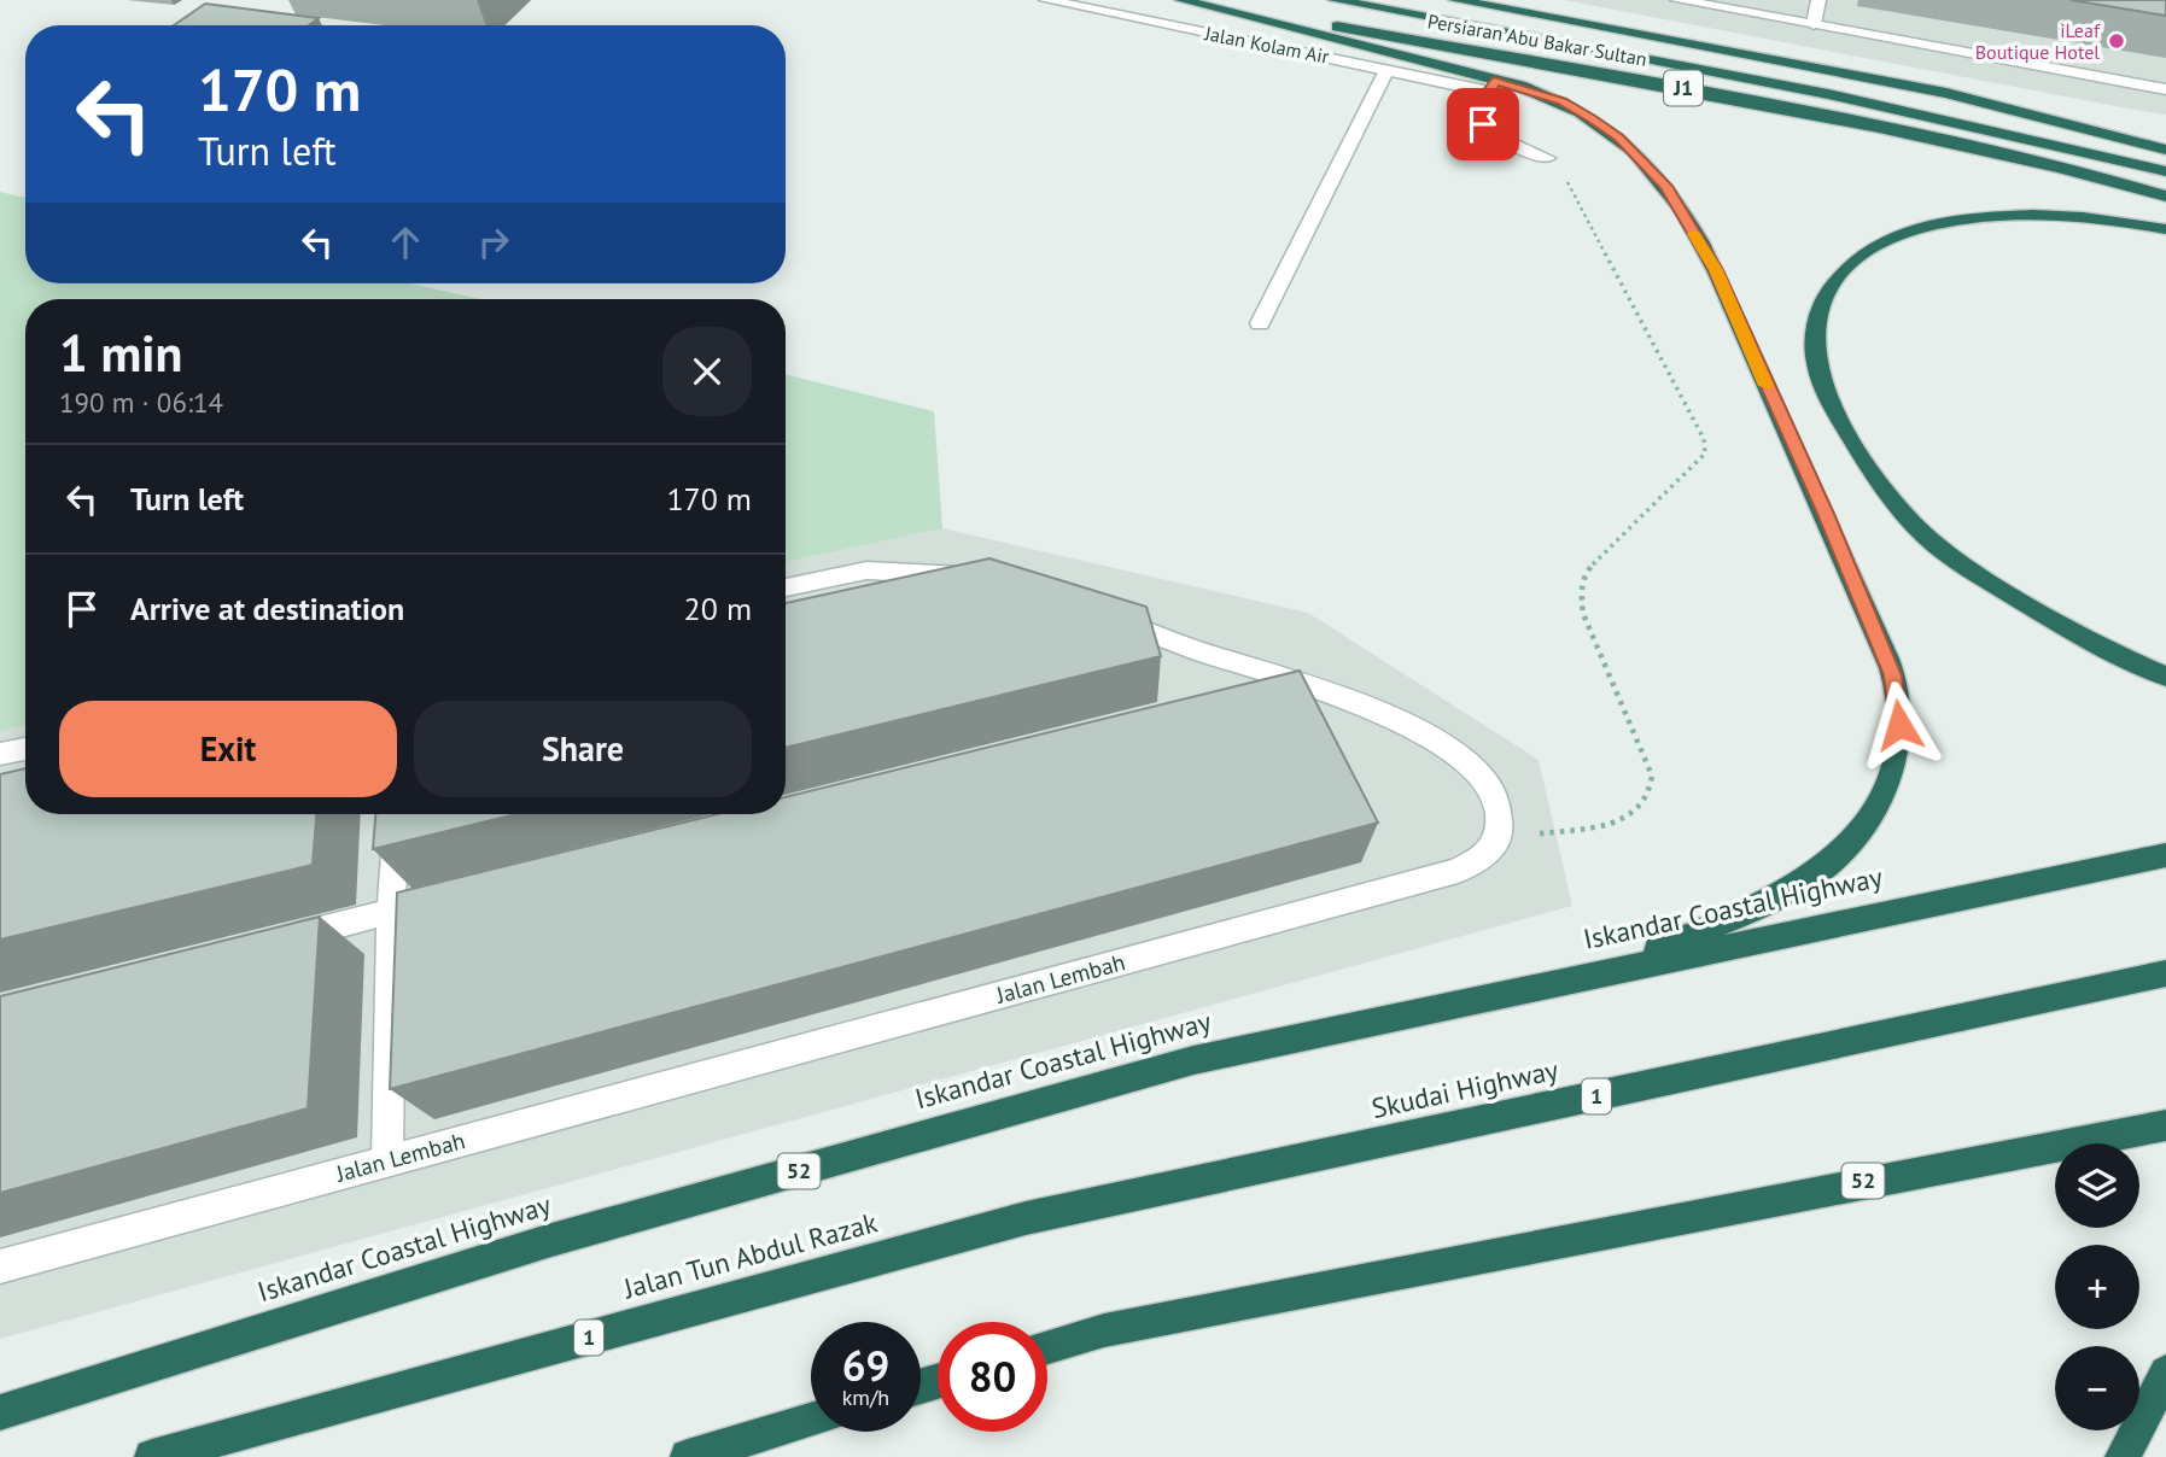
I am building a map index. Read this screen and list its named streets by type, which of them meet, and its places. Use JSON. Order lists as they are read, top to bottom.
{
  "streets": {
    "highway": [
      "Persiaran Abu Bakar Sultan",
      "J1",
      "Iskandar Coastal Highway",
      "Skudai Highway",
      "1",
      "52",
      "Jalan Tun Abdul Razak"
    ],
    "street": ["Jalan Kolam Air", "Jalan Lembah"]
  },
  "crossings": [
    ["Skudai Highway", "Jalan Tun Abdul Razak"]
  ],
  "places": ["iLeaf Boutique Hotel"],
  "page": {
    "turn": ["170 m", "Turn left"],
    "heading": ["1 min", "190 m · 06:14"],
    "list": [
      {
        "name": "Turn left",
        "value": "170 m"
      },
      {
        "name": "Arrive at destination",
        "value": "20 m"
      }
    ],
    "buttons": ["Exit", "Share"],
    "map_buttons": ["+", "−"],
    "speed": "69 km/h",
    "limit": "80"
  }
}
